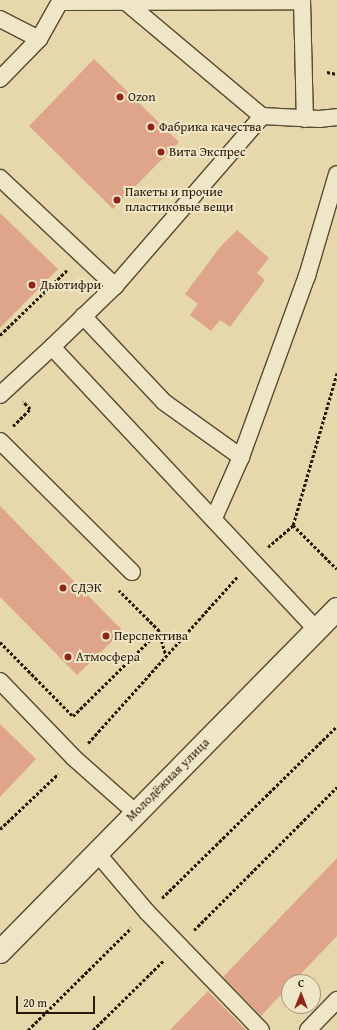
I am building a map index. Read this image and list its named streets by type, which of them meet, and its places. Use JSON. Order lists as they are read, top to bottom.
{
  "streets": {
    "main road": ["Молодёжная улица"]
  },
  "places": [
    "Ozon",
    "Фабрика качества",
    "Вита Экспрес",
    "Пакеты и прочие пластиковые вещи",
    "Дьютифри",
    "СДЭК",
    "Перспектива",
    "Атмосфера"
  ],
  "scale_bar": "20 m",
  "north": "top"
}
